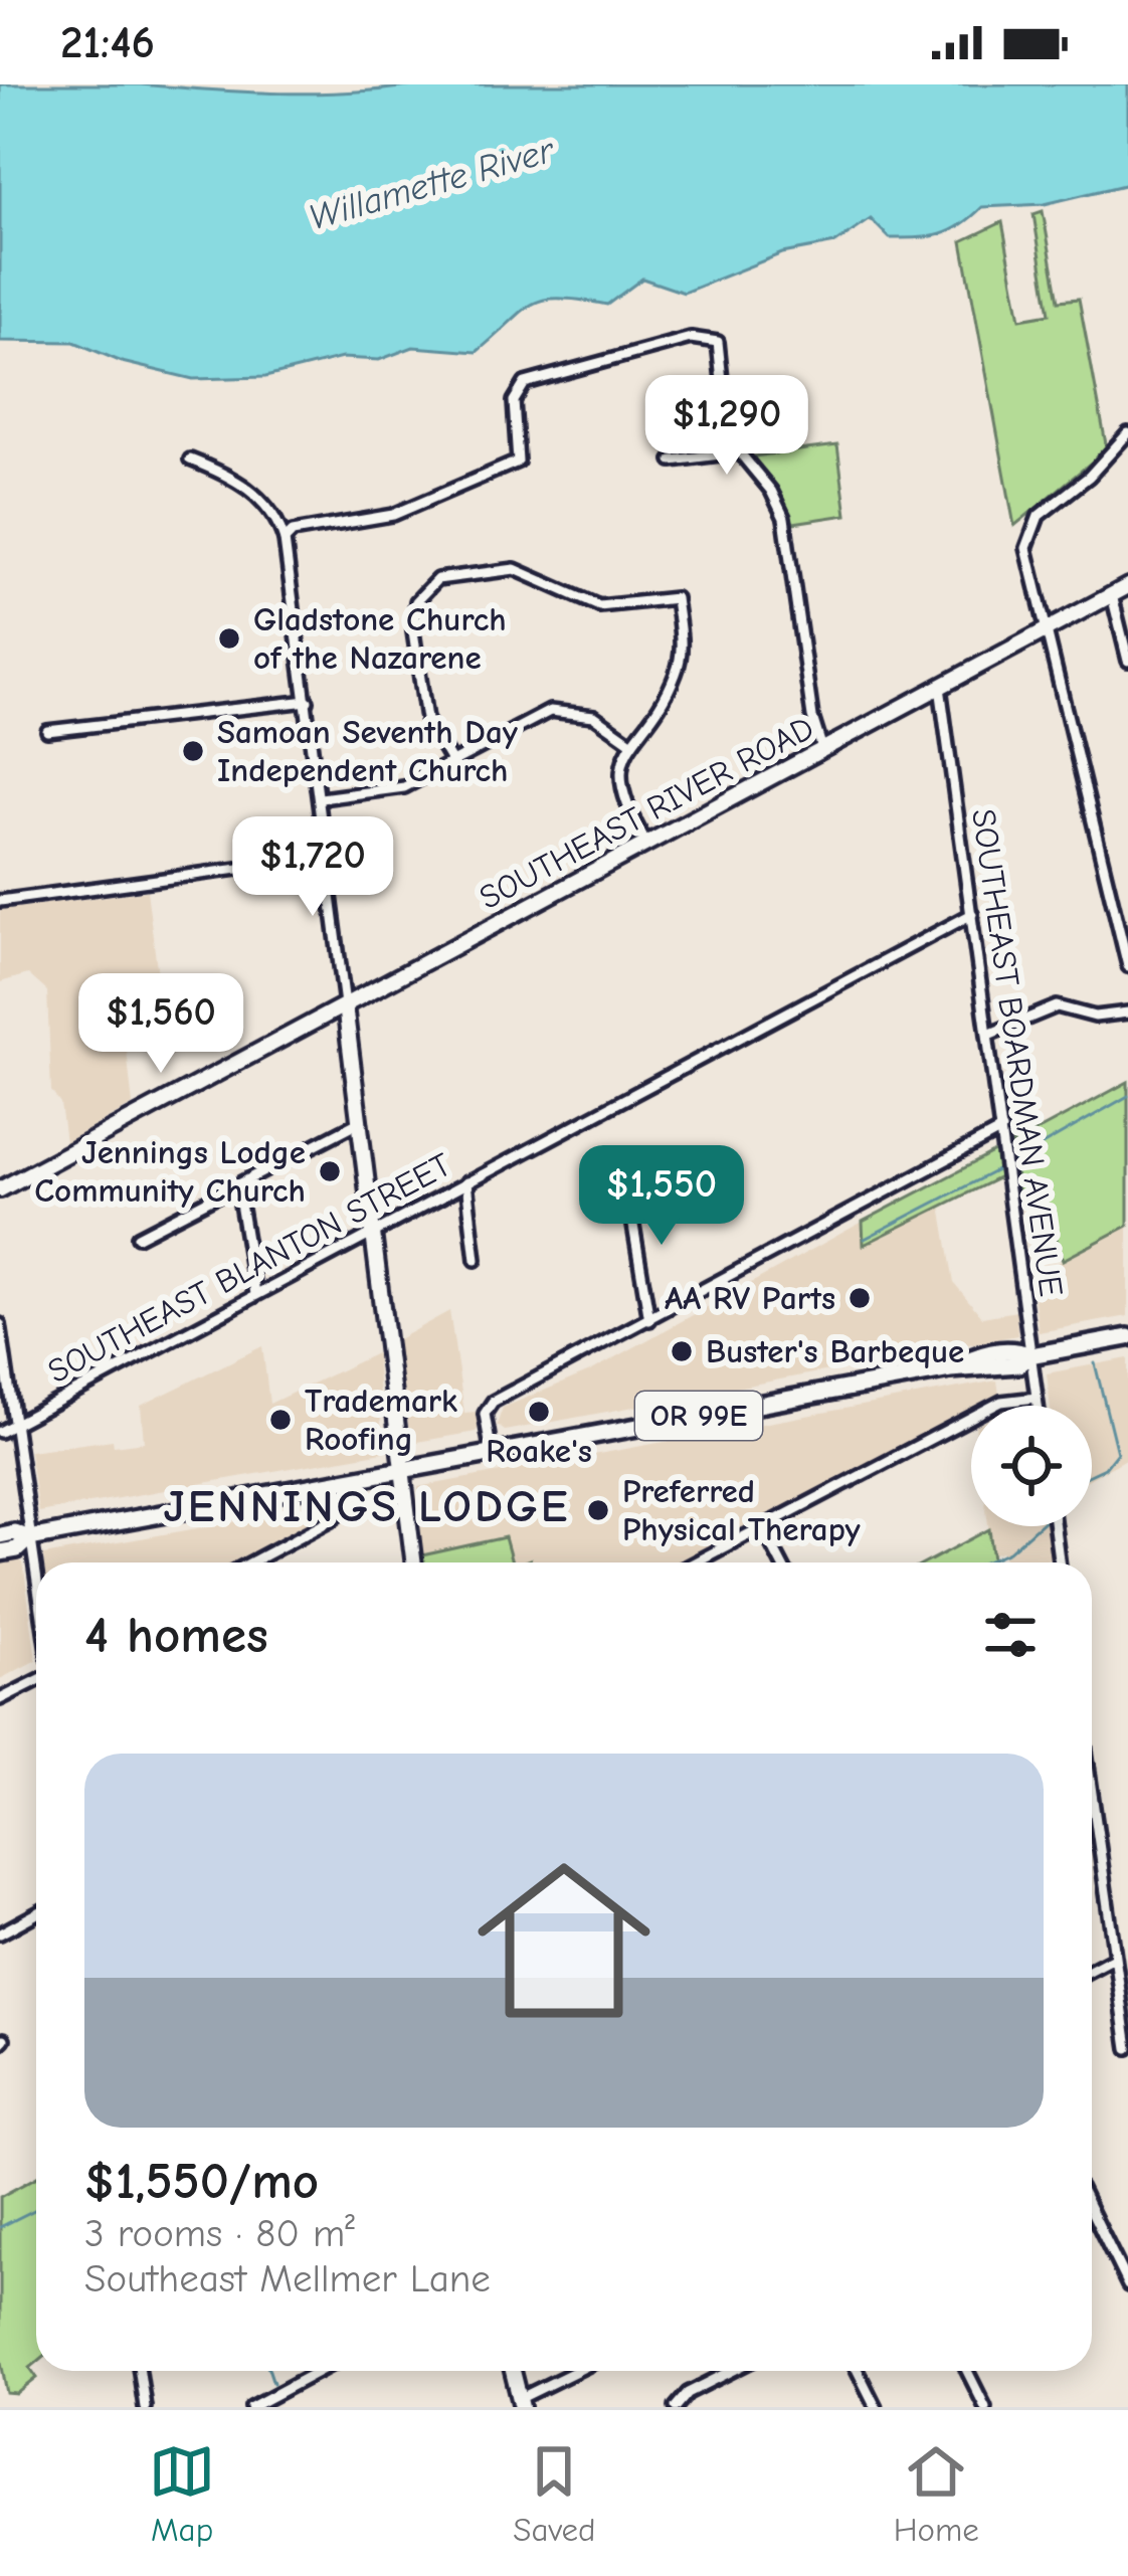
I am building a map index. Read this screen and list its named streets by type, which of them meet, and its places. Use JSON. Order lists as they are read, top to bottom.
{
  "streets": {
    "main road": ["OR 99E"],
    "street": ["SOUTHEAST RIVER ROAD", "SOUTHEAST BOARDMAN AVENUE", "SOUTHEAST BLANTON STREET"]
  },
  "crossings": [
    ["SOUTHEAST RIVER ROAD", "SOUTHEAST BOARDMAN AVENUE"],
    ["SOUTHEAST BOARDMAN AVENUE", "SOUTHEAST BLANTON STREET"],
    ["SOUTHEAST BOARDMAN AVENUE", "OR 99E"]
  ],
  "districts": ["JENNINGS LODGE"],
  "water": ["Willamette River"],
  "places": [
    "Gladstone Church of the Nazarene",
    "Samoan Seventh Day Independent Church",
    "Jennings Lodge Community Church",
    "AA RV Parts",
    "Buster's Barbeque",
    "Roake's",
    "Trademark Roofing",
    "Preferred Physical Therapy"
  ],
  "page": {
    "status": "21:46",
    "price": [
      "$1,290",
      "$1,720",
      "$1,560",
      "$1,550"
    ],
    "heading": "4 homes",
    "list": [
      {
        "name": "$1,550/mo",
        "note": "3 rooms · 80 m² · Southeast Mellmer Lane"
      }
    ],
    "tabs": ["Map", "Saved", "Home"]
  }
}
